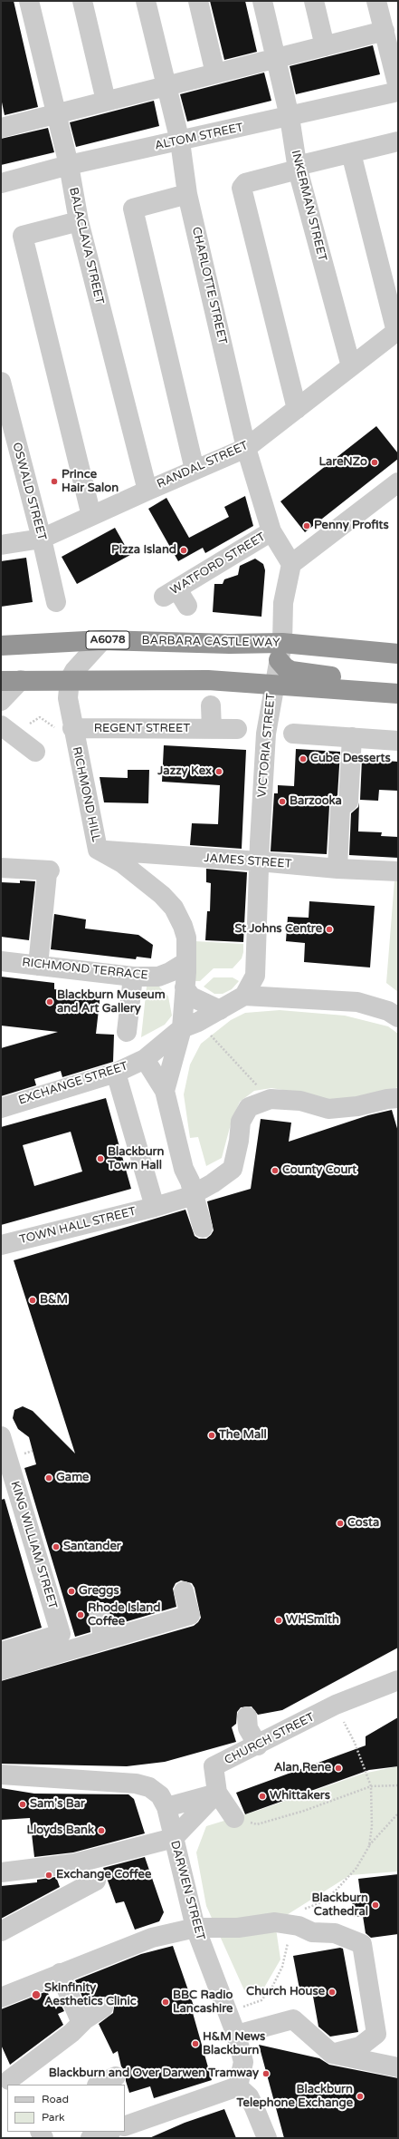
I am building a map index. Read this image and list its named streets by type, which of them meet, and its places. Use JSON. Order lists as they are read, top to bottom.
{
  "streets": {
    "highway": ["A6078", "BARBARA CASTLE WAY"],
    "street": [
      "ALTOM STREET",
      "INKERMAN STREET",
      "BALACLAVA STREET",
      "CHARLOTTE STREET",
      "RANDAL STREET",
      "OSWALD STREET",
      "WATFORD STREET",
      "REGENT STREET",
      "VICTORIA STREET",
      "RICHMOND HILL",
      "JAMES STREET",
      "RICHMOND TERRACE",
      "EXCHANGE STREET",
      "TOWN HALL STREET",
      "KING WILLIAM STREET",
      "CHURCH STREET",
      "DARWEN STREET"
    ]
  },
  "crossings": [
    ["ALTOM STREET", "INKERMAN STREET"],
    ["ALTOM STREET", "BALACLAVA STREET"],
    ["ALTOM STREET", "CHARLOTTE STREET"],
    ["INKERMAN STREET", "RANDAL STREET"],
    ["BALACLAVA STREET", "RANDAL STREET"],
    ["CHARLOTTE STREET", "RANDAL STREET"],
    ["CHARLOTTE STREET", "WATFORD STREET"],
    ["CHARLOTTE STREET", "VICTORIA STREET"],
    ["RANDAL STREET", "OSWALD STREET"],
    ["BARBARA CASTLE WAY", "VICTORIA STREET"],
    ["REGENT STREET", "RICHMOND HILL"],
    ["VICTORIA STREET", "JAMES STREET"],
    ["VICTORIA STREET", "EXCHANGE STREET"],
    ["RICHMOND HILL", "JAMES STREET"],
    ["RICHMOND HILL", "RICHMOND TERRACE"],
    ["RICHMOND HILL", "EXCHANGE STREET"]
  ],
  "places": [
    "LareNZo",
    "Prince Hair Salon",
    "Penny Profits",
    "Pizza Island",
    "Cube Desserts",
    "Jazzy Kex",
    "Barzooka",
    "St Johns Centre",
    "Blackburn Museum and Art Gallery",
    "Blackburn Town Hall",
    "County Court",
    "B&M",
    "The Mall",
    "Game",
    "Costa",
    "Santander",
    "Greggs",
    "Rhode Island Coffee",
    "WHSmith",
    "Alan Rene",
    "Whittakers",
    "Sam's Bar",
    "Lloyds Bank",
    "Exchange Coffee",
    "Blackburn Cathedral",
    "Church House",
    "Skinfinity Aesthetics Clinic",
    "BBC Radio Lancashire",
    "H&M News Blackburn",
    "Blackburn and Over Darwen Tramway",
    "Blackburn Telephone Exchange"
  ],
  "legend": ["Road", "Park"]
}
